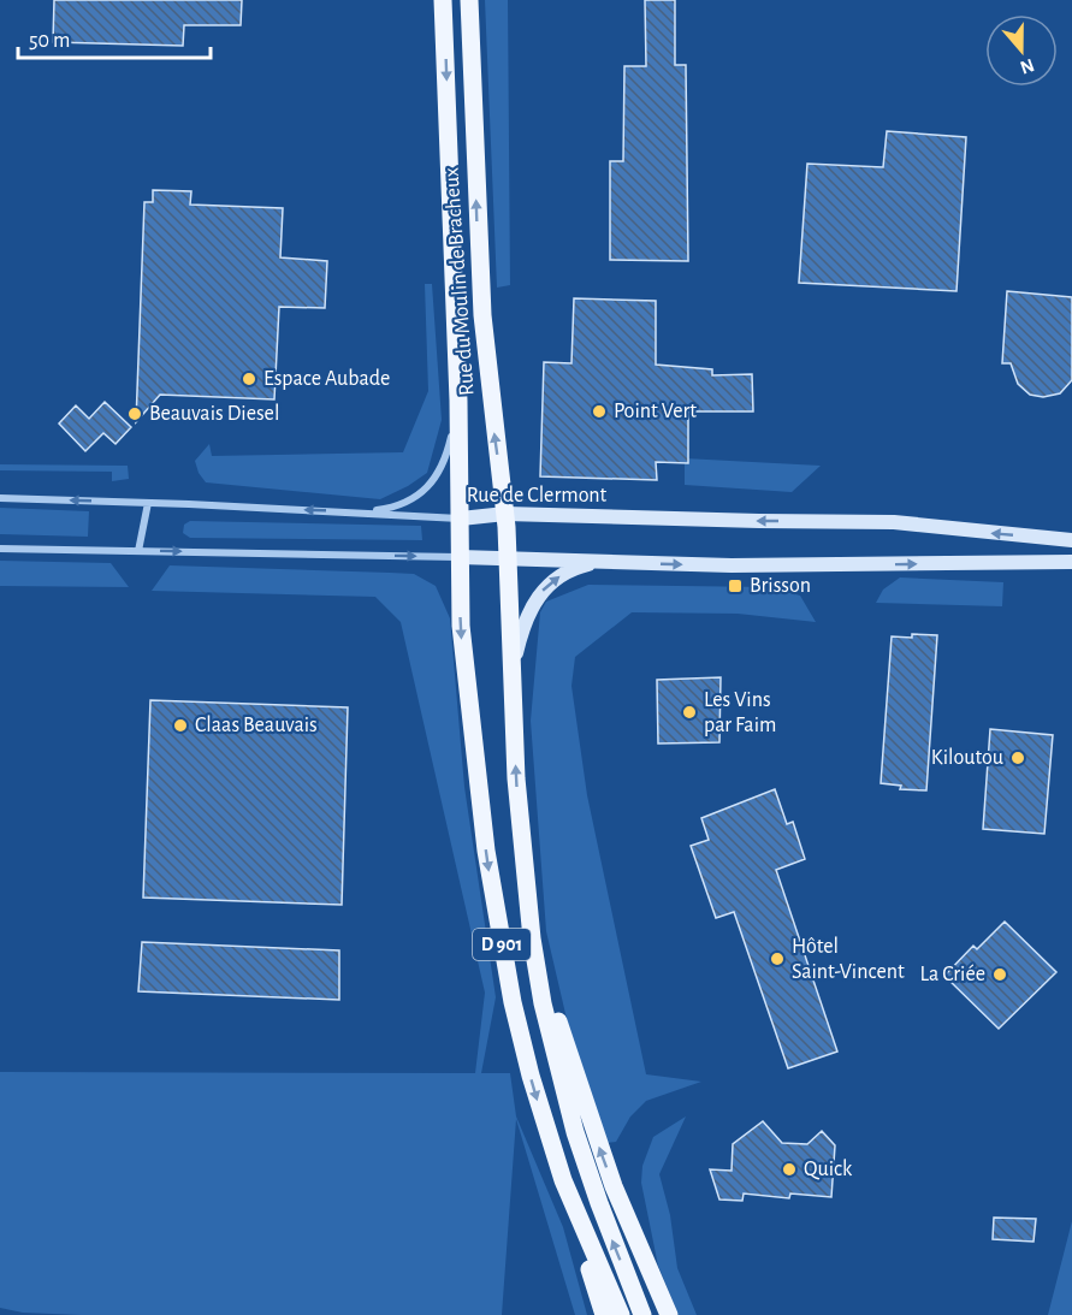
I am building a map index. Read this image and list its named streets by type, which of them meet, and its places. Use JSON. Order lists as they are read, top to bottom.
{
  "streets": {
    "main road": ["Rue du Moulin de Bracheux", "Rue de Clermont", "D 901"]
  },
  "crossings": [
    ["Rue du Moulin de Bracheux", "Rue de Clermont"],
    ["Rue du Moulin de Bracheux", "D 901"]
  ],
  "places": {
    "other": [
      "Espace Aubade",
      "Point Vert",
      "Beauvais Diesel",
      "Les Vins par Faim",
      "Claas Beauvais",
      "Kiloutou",
      "Hôtel Saint-Vincent",
      "La Criée",
      "Quick"
    ],
    "transit": ["Brisson"]
  },
  "scale_bar": "50 m",
  "north": "bottom"
}
